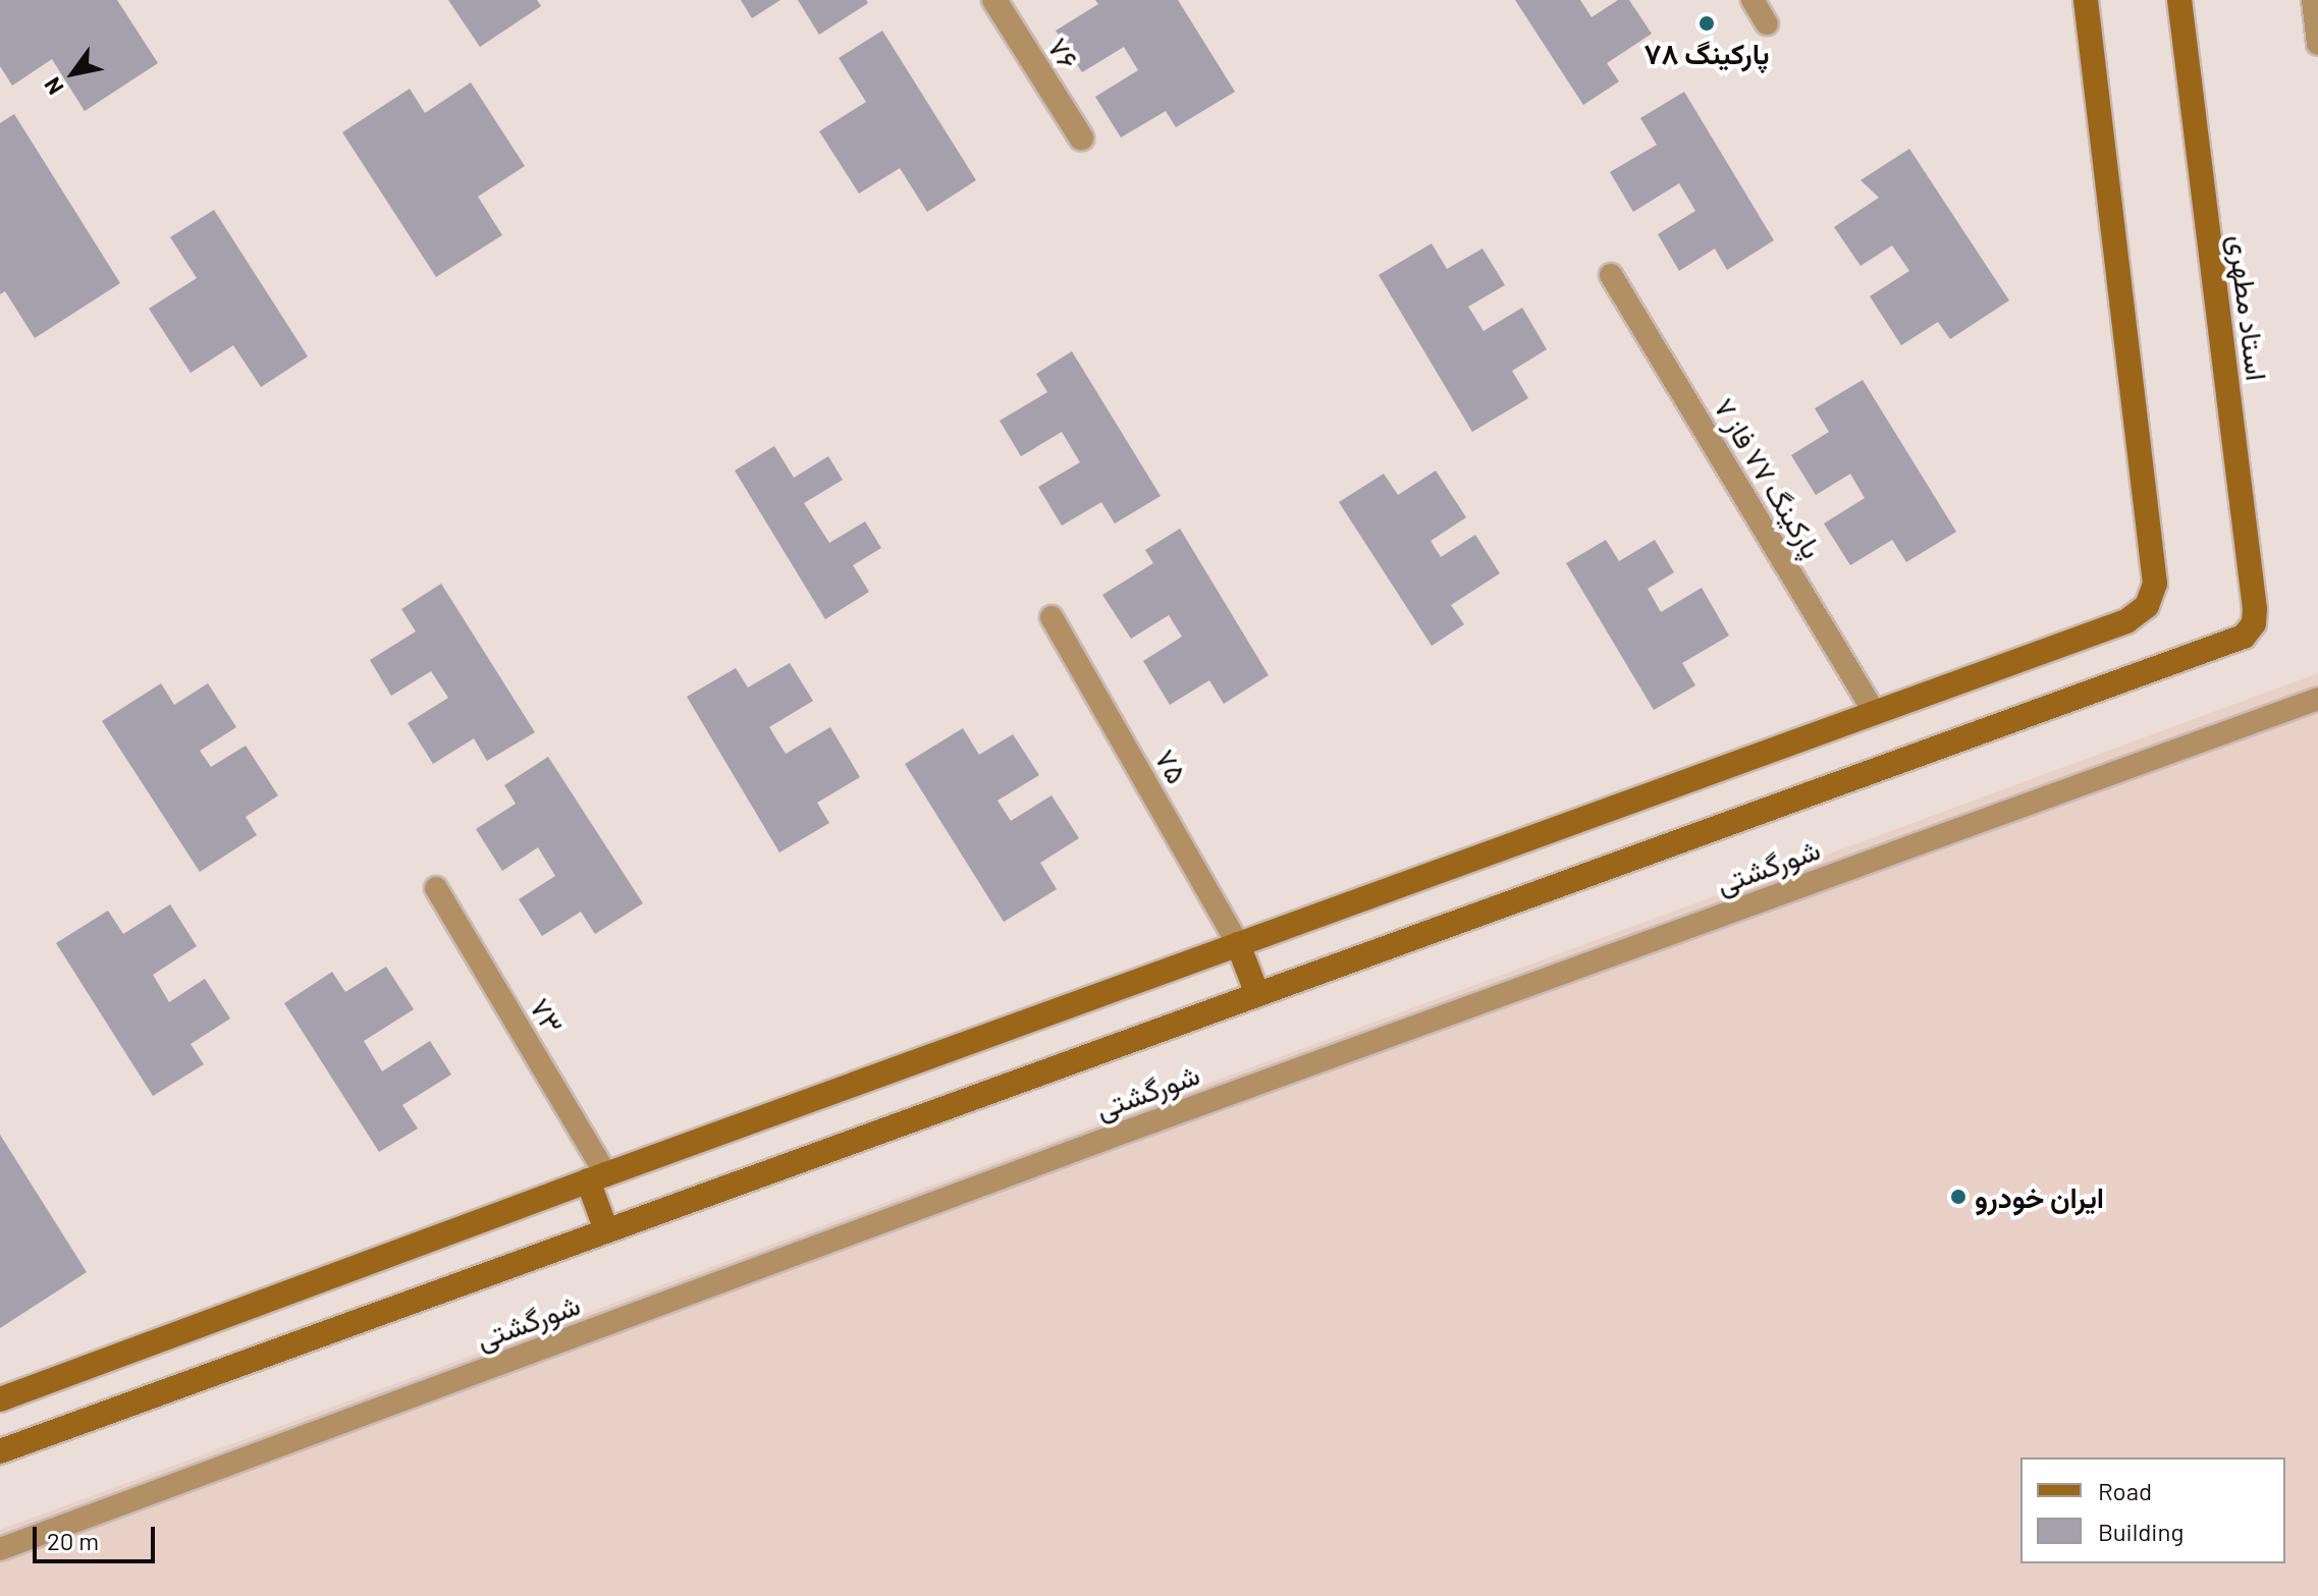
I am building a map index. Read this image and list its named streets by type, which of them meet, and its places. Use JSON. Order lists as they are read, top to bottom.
{
  "streets": {
    "street": ["۷۶", "استاد مطهری"],
    "lane": [
      "پارکینگ ۷۷ فاز ۷",
      "۷۵",
      "شورگشتی",
      "۷۳"
    ]
  },
  "places": ["پارکینگ ۷۸", "ایران خودرو"],
  "legend": ["Road", "Building"],
  "scale_bar": "20 m",
  "north": "bottom left"
}
